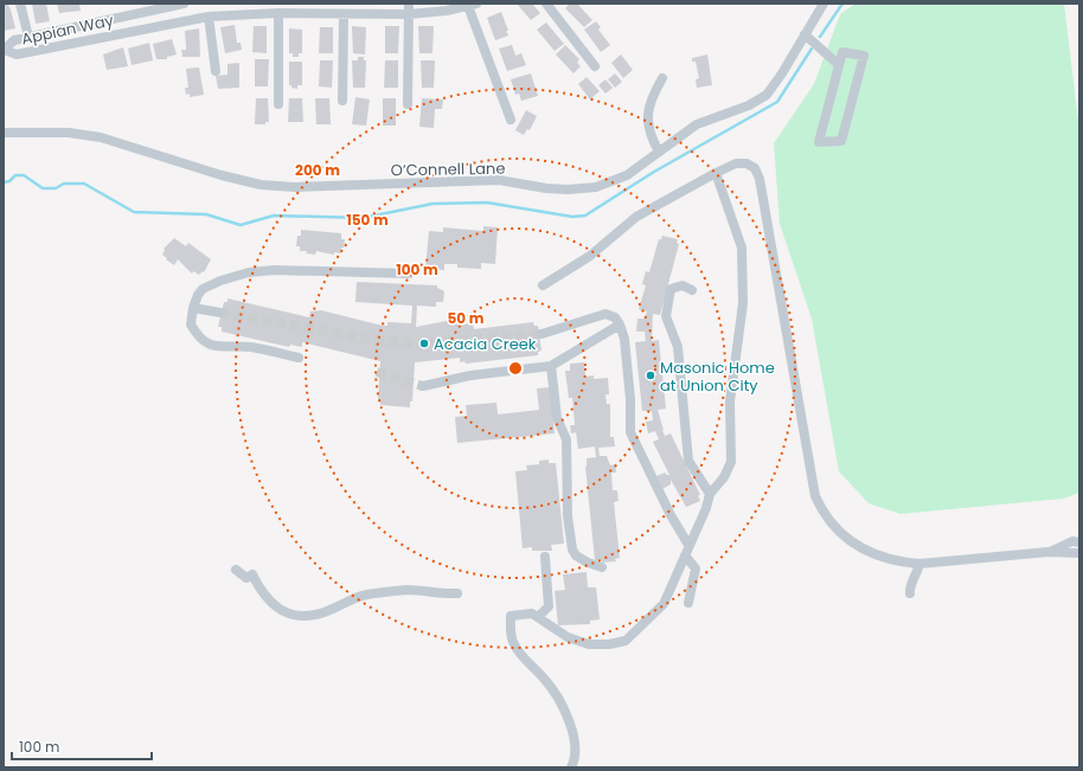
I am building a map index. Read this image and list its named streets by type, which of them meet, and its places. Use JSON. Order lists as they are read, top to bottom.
{
  "streets": {
    "street": ["Appian Way", "O’Connell Lane"]
  },
  "places": ["Acacia Creek", "Masonic Home at Union City"],
  "scale_bar": "100 m",
  "rings": [
    "200 m",
    "150 m",
    "100 m",
    "50 m"
  ]
}
